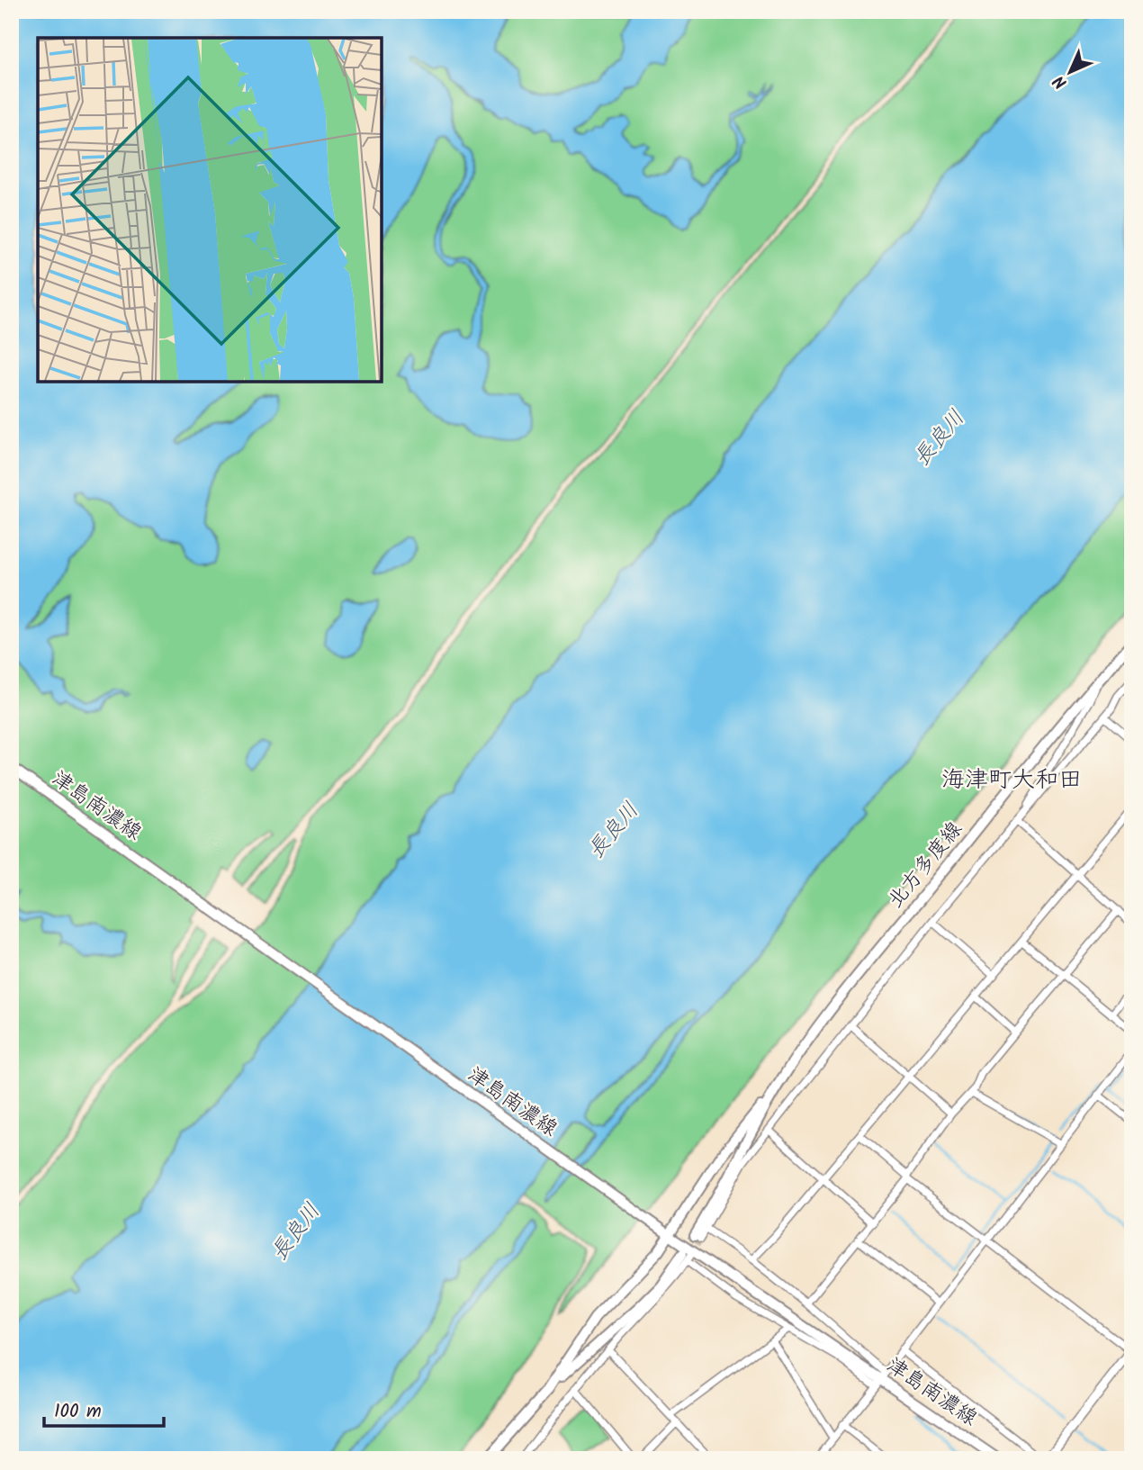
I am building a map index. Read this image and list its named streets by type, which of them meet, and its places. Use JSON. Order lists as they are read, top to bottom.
{
  "streets": {
    "main road": ["津島南濃線", "北方多度線"]
  },
  "districts": ["海津町大和田"],
  "water": ["長良川"],
  "scale_bar": "100 m",
  "north": "bottom left"
}
